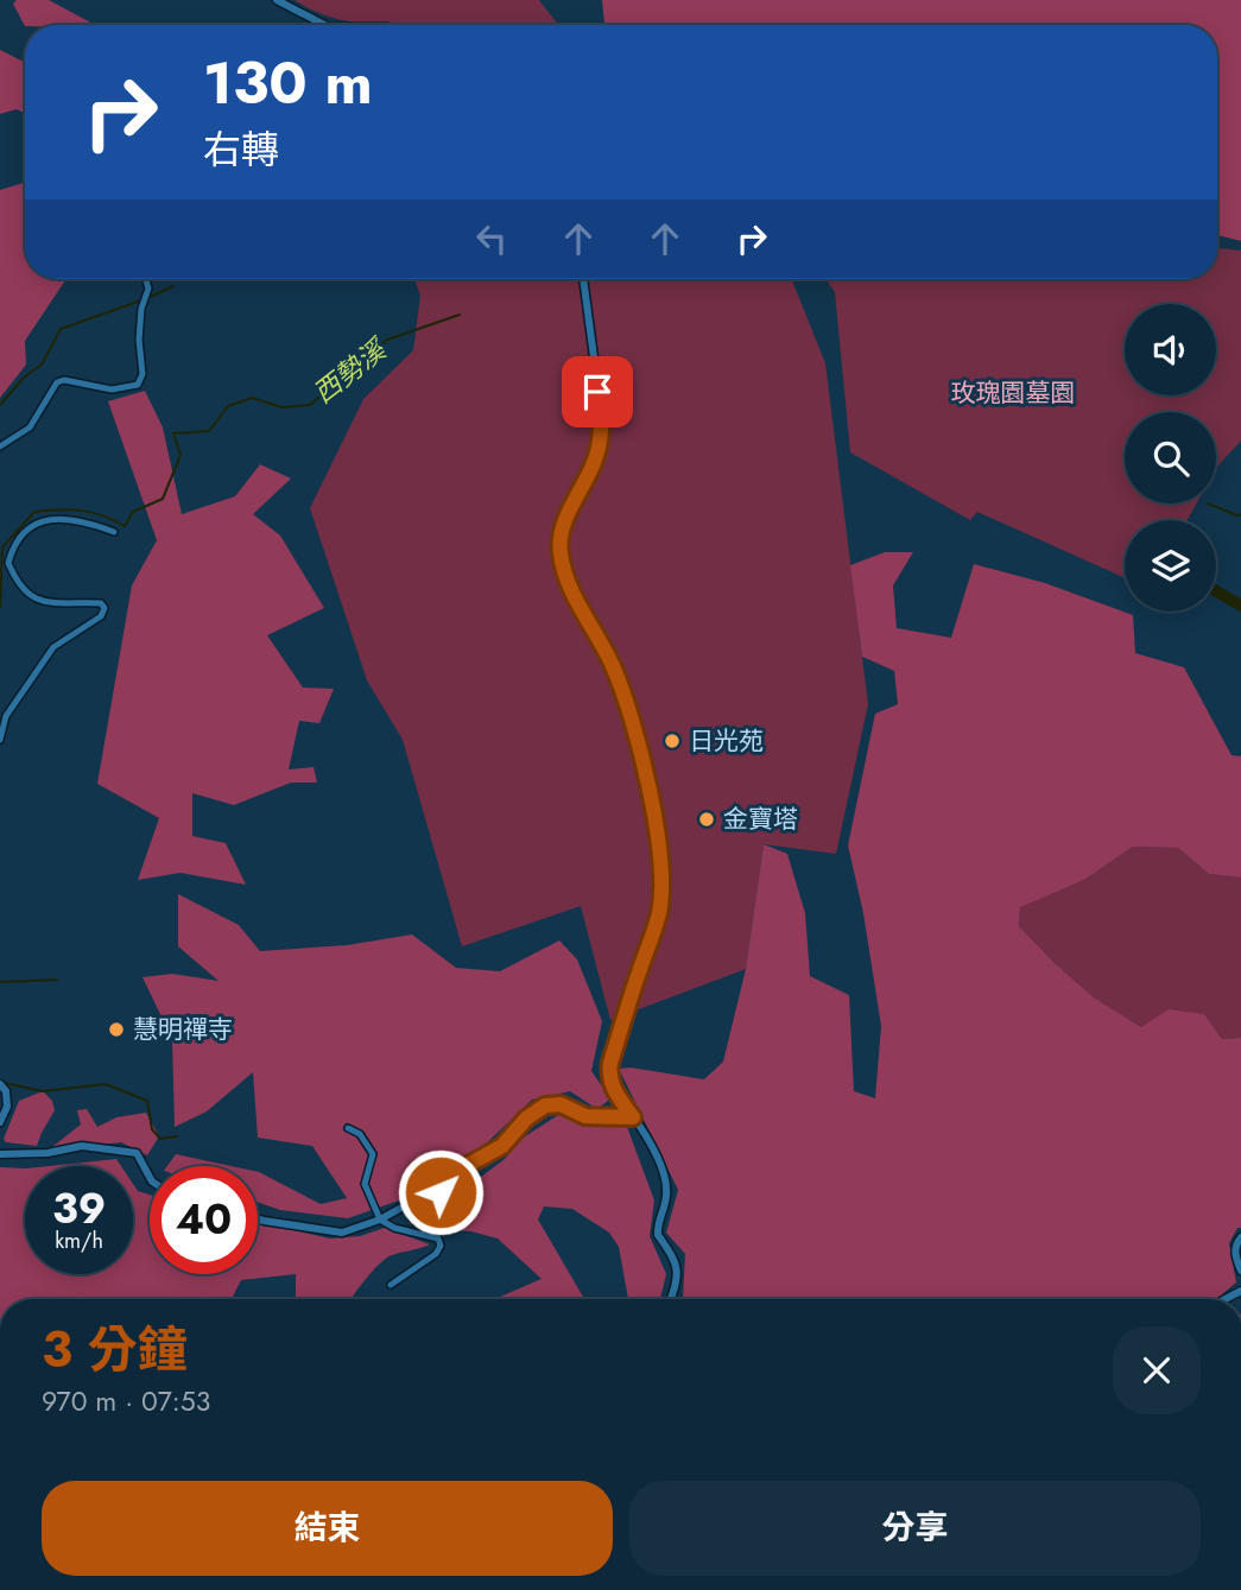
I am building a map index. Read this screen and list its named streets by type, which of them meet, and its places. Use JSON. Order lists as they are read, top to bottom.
{
  "water": ["西勢溪"],
  "parks": ["玫瑰園墓園"],
  "places": ["日光苑", "金寶塔", "慧明禪寺"],
  "page": {
    "turn": ["130 m", "右轉"],
    "speed": "39 km/h",
    "limit": "40",
    "heading": ["3 分鐘", "970 m · 07:53"],
    "buttons": ["結束", "分享"]
  }
}
